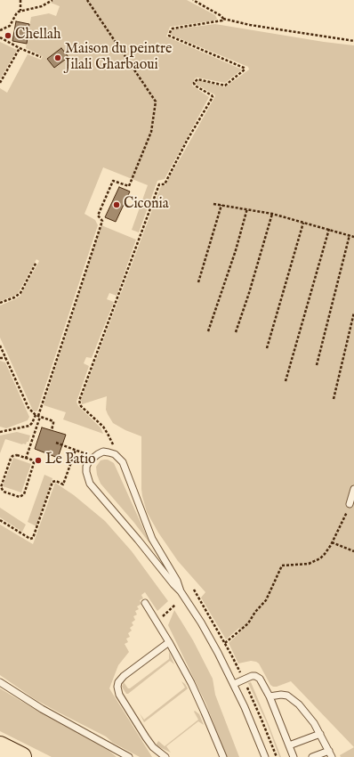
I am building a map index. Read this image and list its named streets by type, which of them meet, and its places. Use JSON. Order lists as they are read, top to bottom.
{
  "places": [
    "Chellah",
    "Maison du peintre Jilali Gharbaoui",
    "Ciconia",
    "Le Patio"
  ]
}
